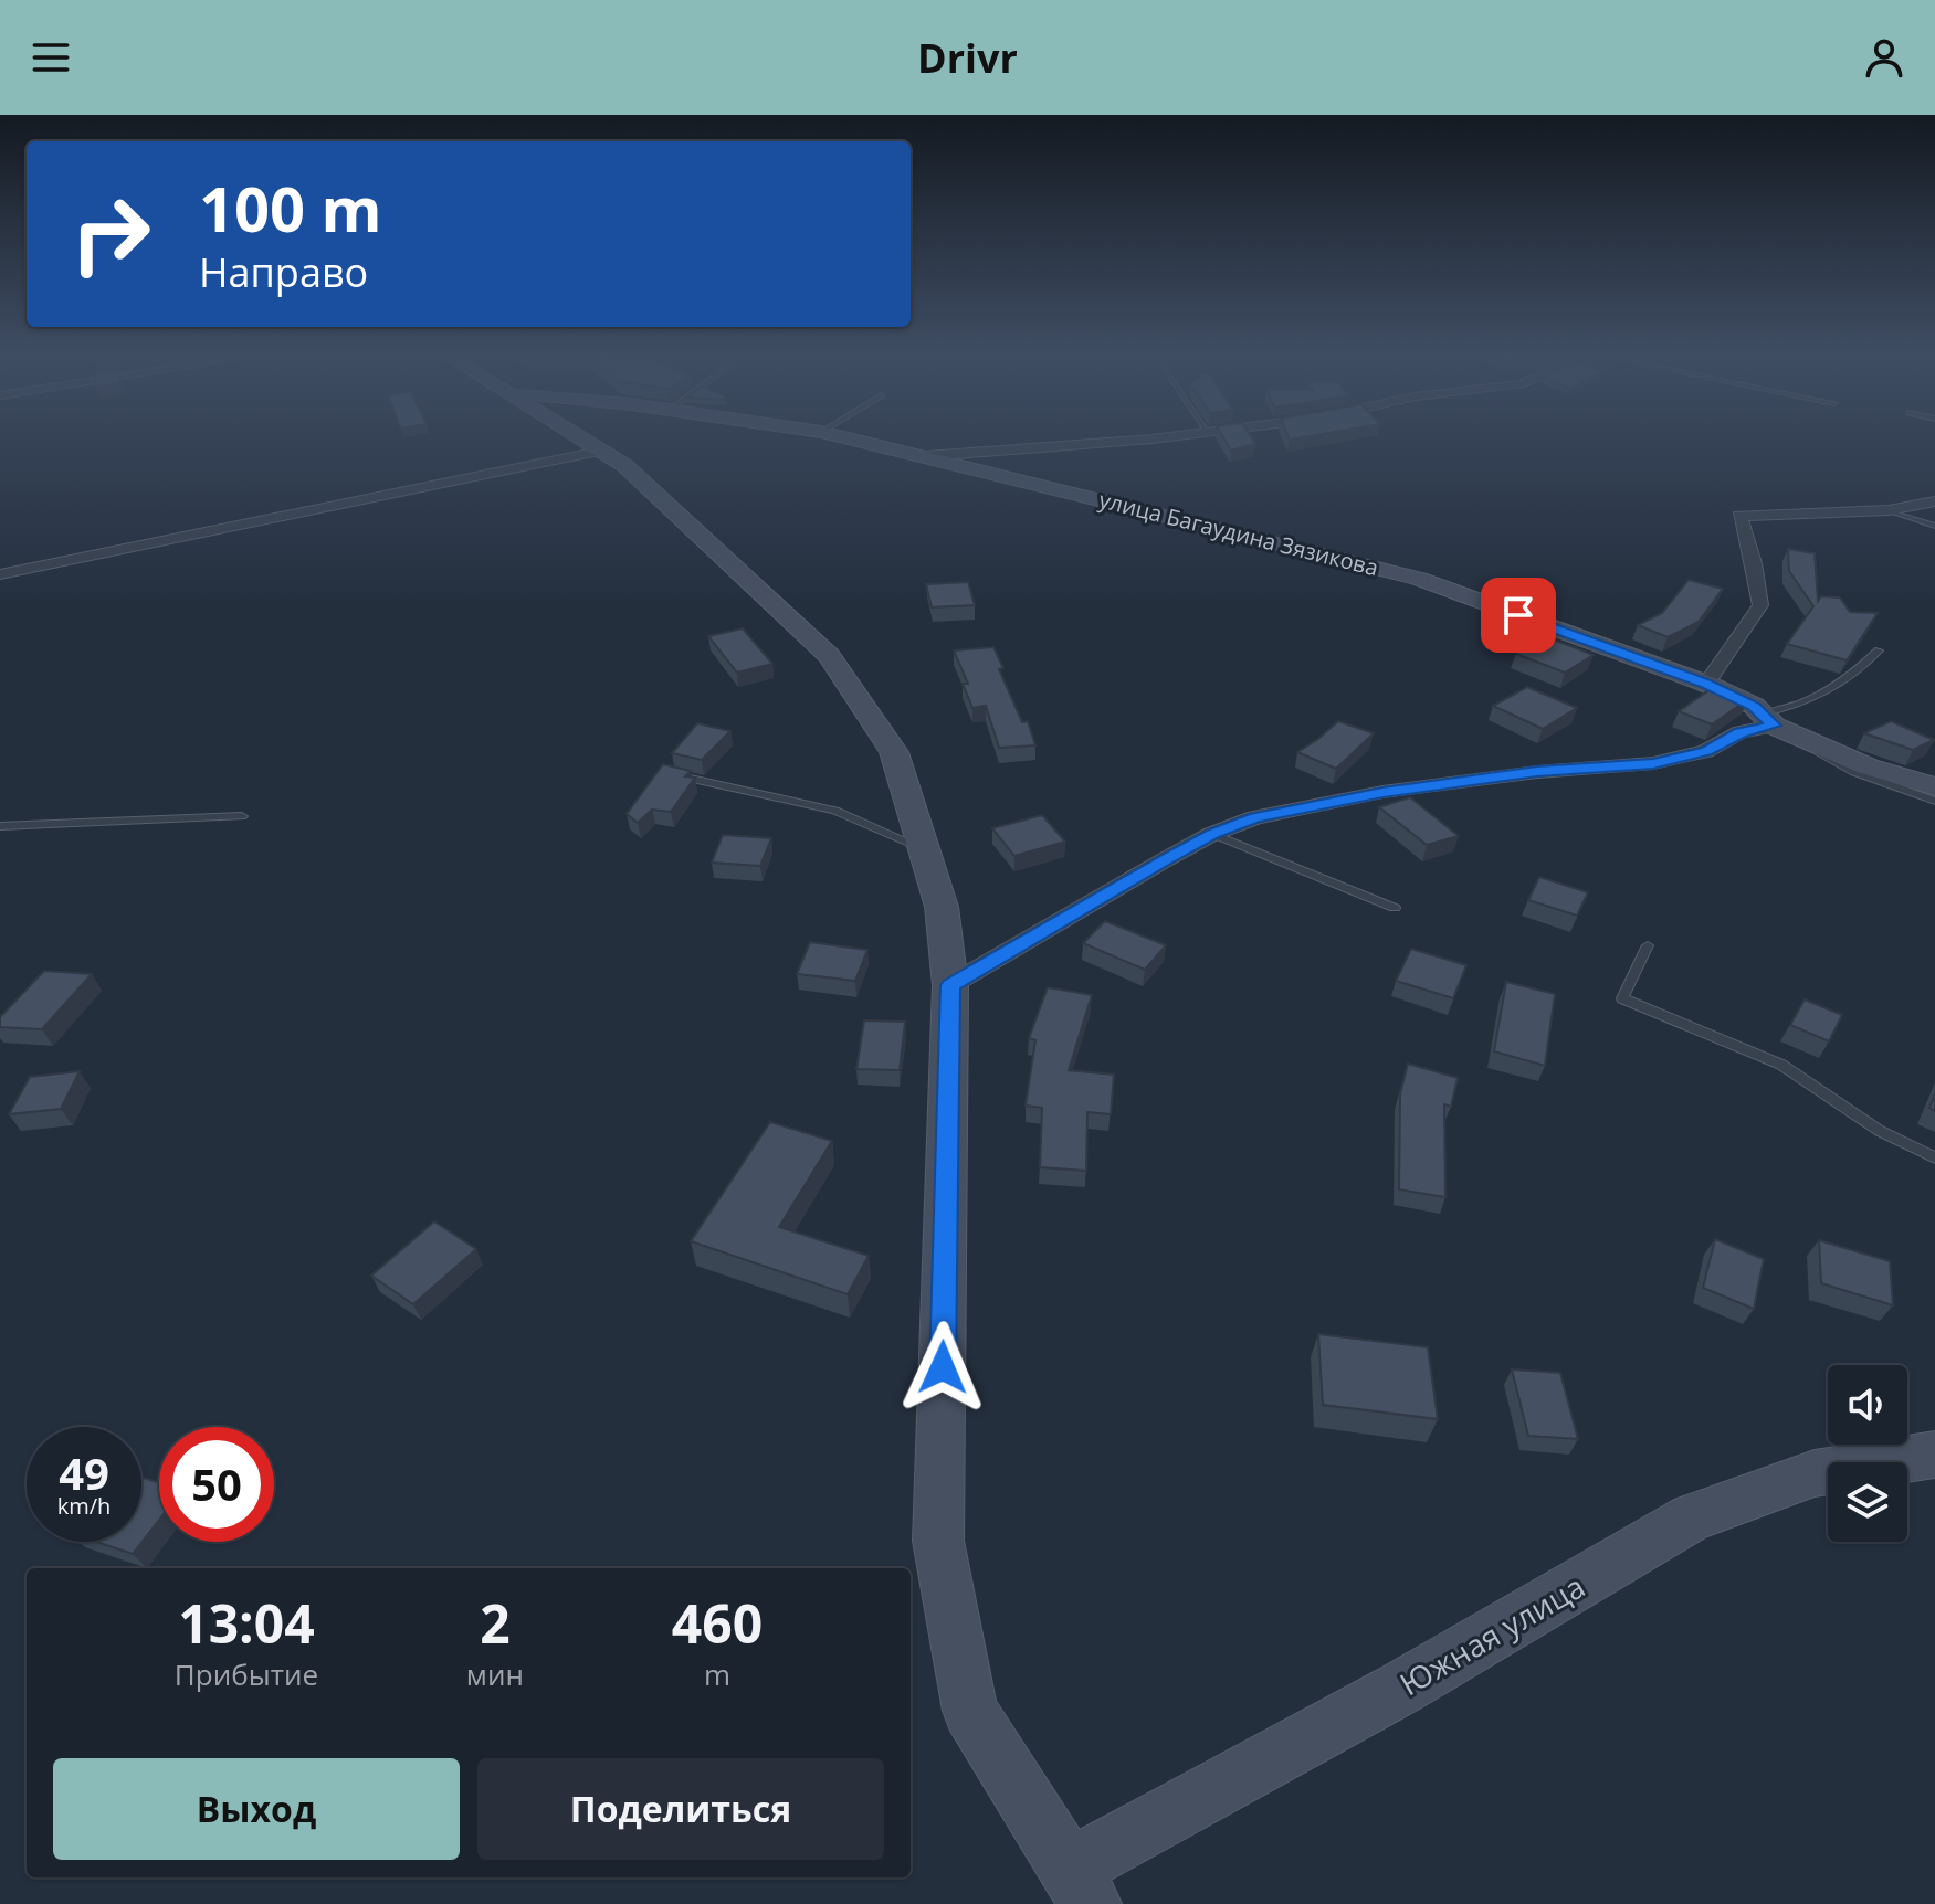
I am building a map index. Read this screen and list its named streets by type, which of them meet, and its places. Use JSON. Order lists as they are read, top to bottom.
{
  "streets": {
    "street": ["улица Багаудина Зязикова", "Южная улица"]
  },
  "page": {
    "header": "Drivr",
    "turn": ["100 m", "Направо"],
    "speed": "49 km/h",
    "limit": "50",
    "eta": [
      "13:04",
      "Прибытие",
      "2",
      "мин",
      "460",
      "m"
    ],
    "buttons": ["Выход", "Поделиться"]
  }
}
